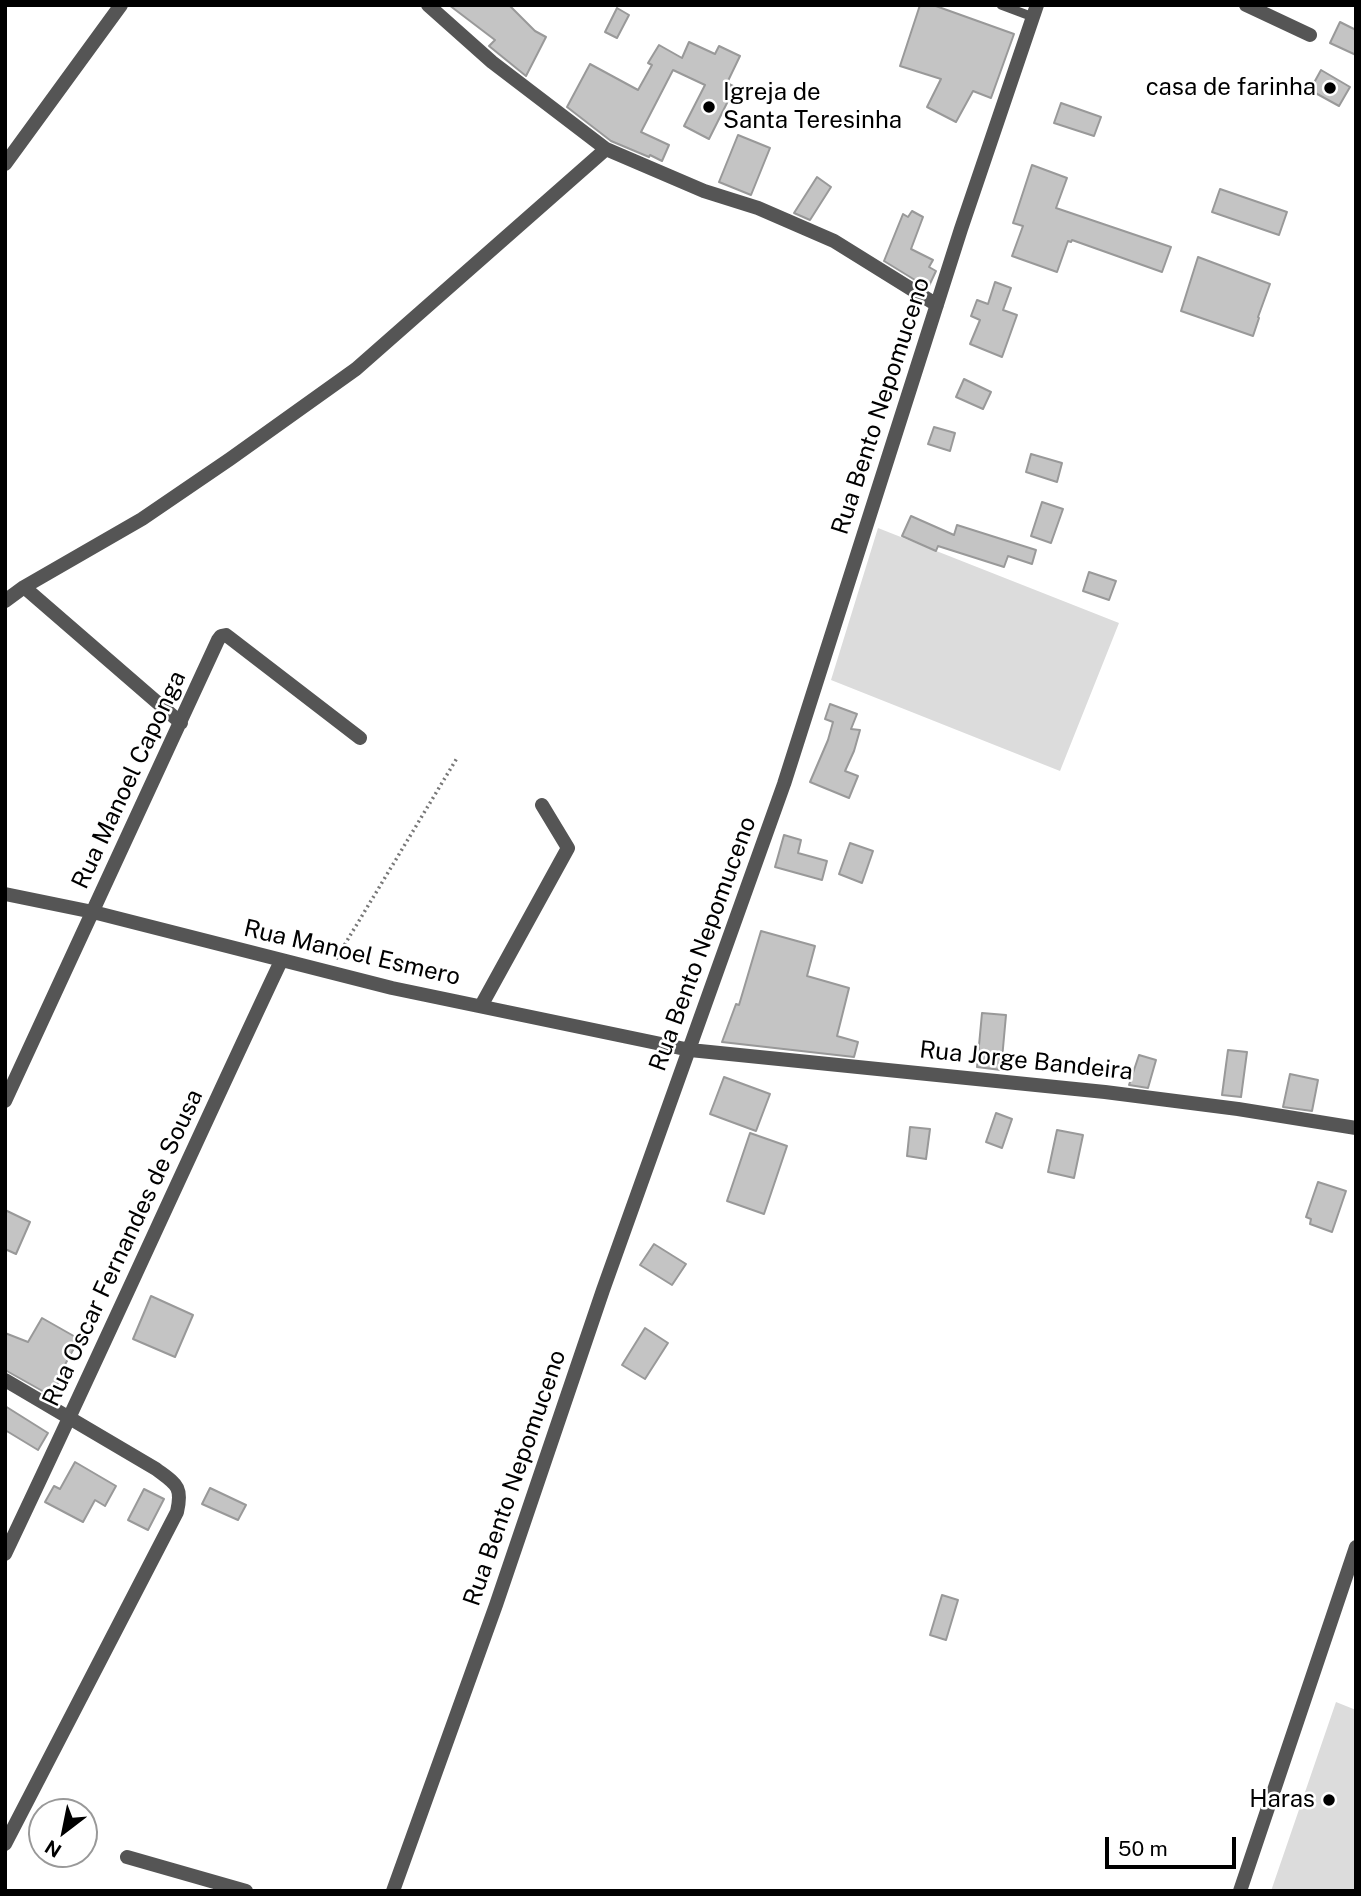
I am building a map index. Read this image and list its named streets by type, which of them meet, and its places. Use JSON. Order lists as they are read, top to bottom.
{
  "streets": {
    "street": [
      "Rua Bento Nepomuceno",
      "Rua Manoel Caponga",
      "Rua Manoel Esmero",
      "Rua Jorge Bandeira",
      "Rua Oscar Fernandes de Sousa"
    ]
  },
  "crossings": [
    ["Rua Bento Nepomuceno", "Rua Manoel Esmero"],
    ["Rua Bento Nepomuceno", "Rua Jorge Bandeira"],
    ["Rua Manoel Caponga", "Rua Manoel Esmero"],
    ["Rua Manoel Esmero", "Rua Jorge Bandeira"],
    ["Rua Manoel Esmero", "Rua Oscar Fernandes de Sousa"]
  ],
  "places": ["casa de farinha", "Igreja de Santa Teresinha", "Haras"],
  "scale_bar": "50 m",
  "north": "bottom left"
}
